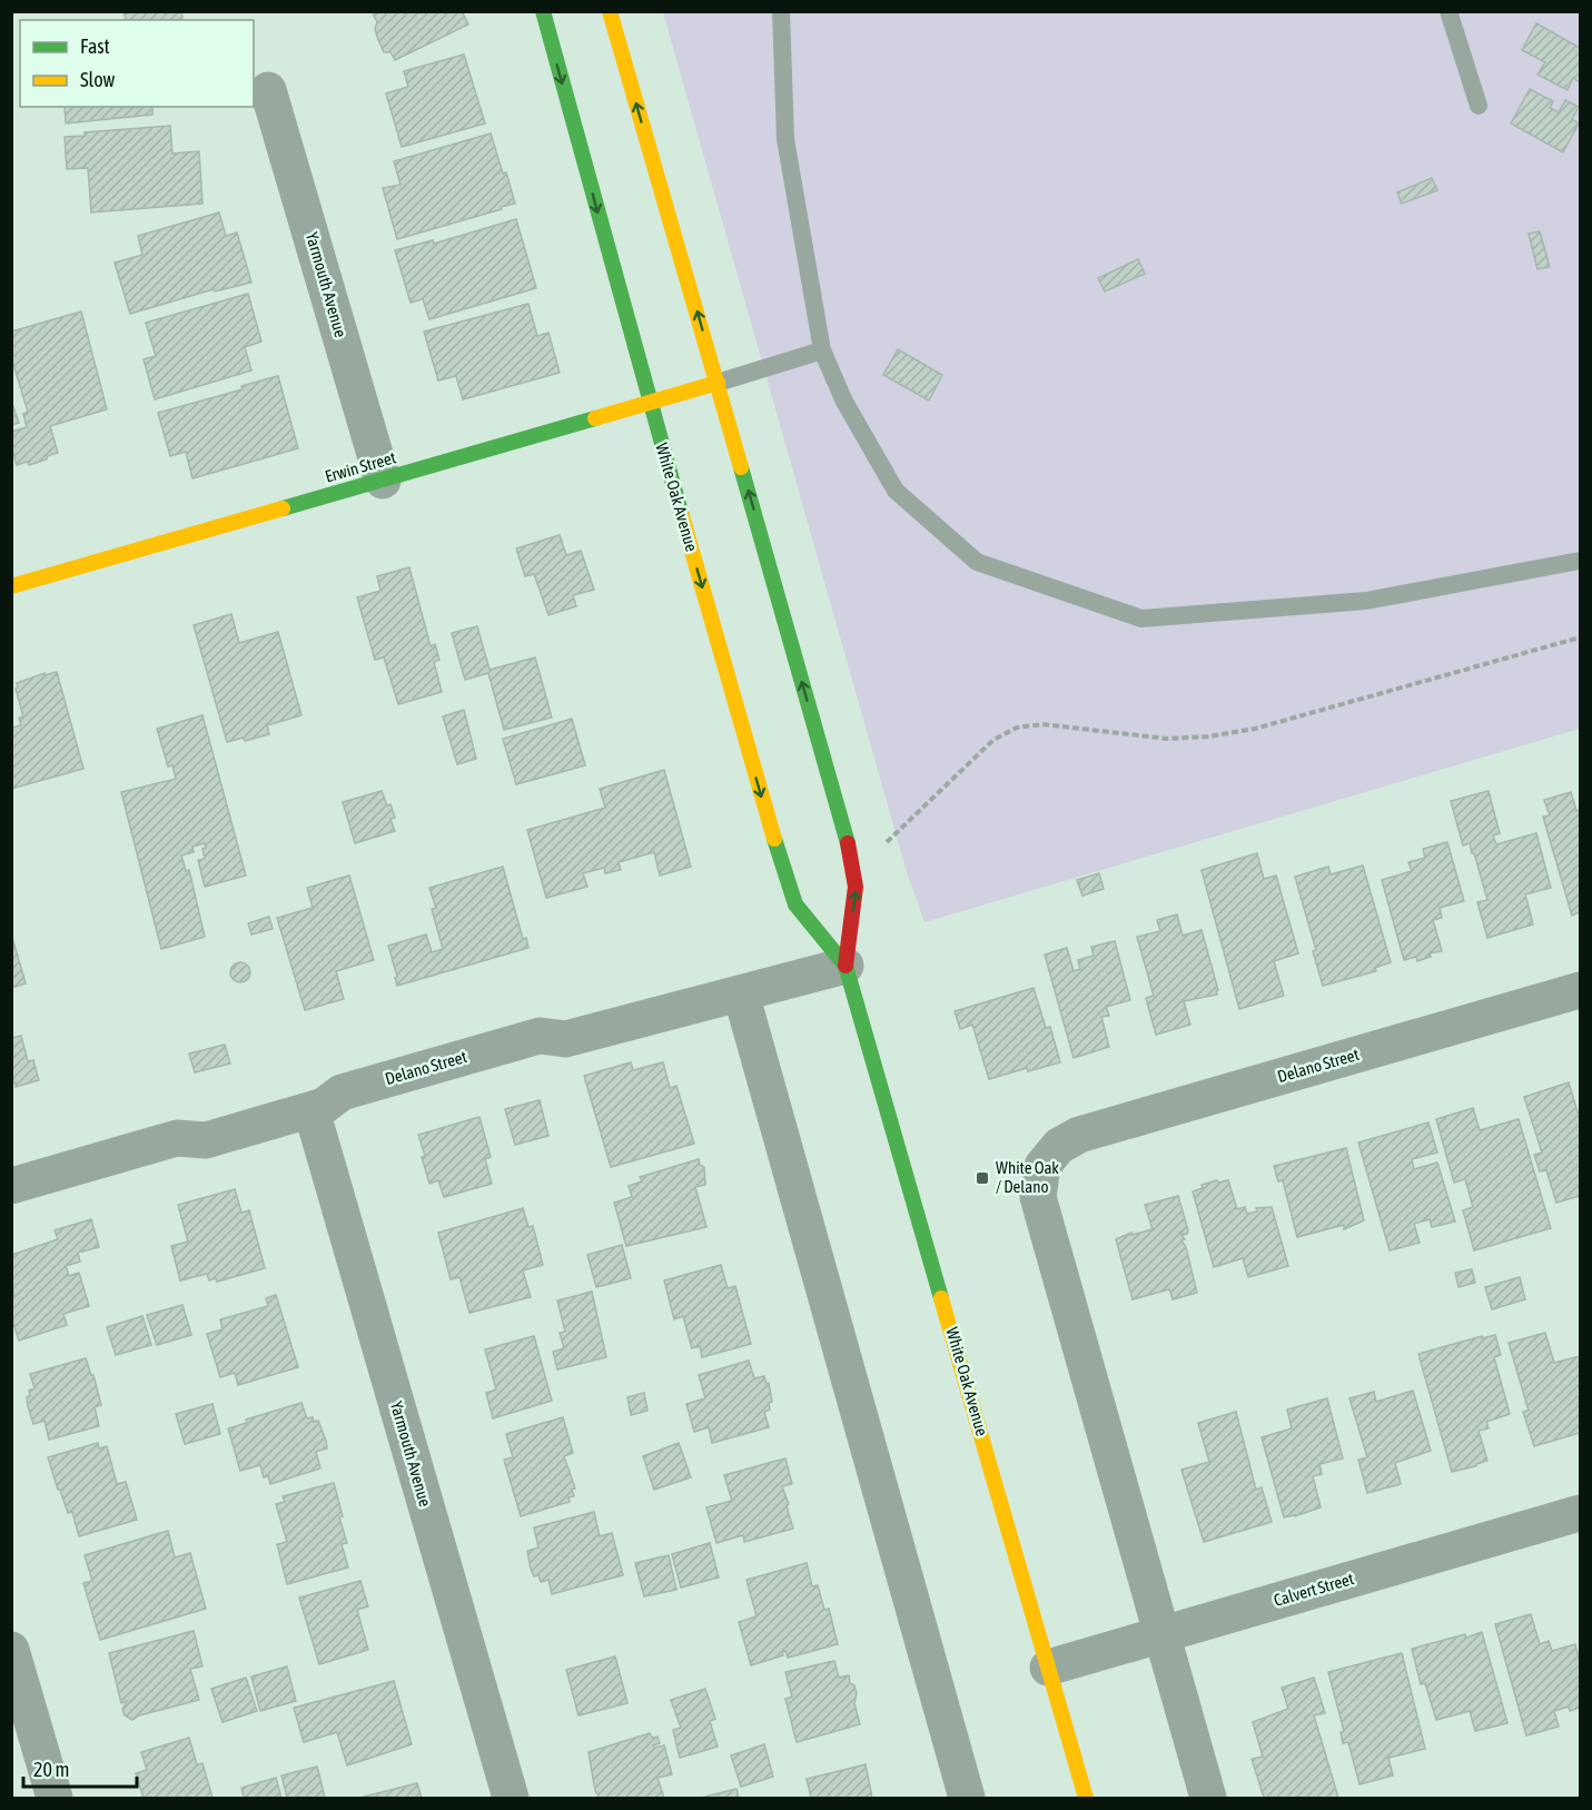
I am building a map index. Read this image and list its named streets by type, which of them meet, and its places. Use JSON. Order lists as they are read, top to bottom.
{
  "streets": {
    "main road": ["Erwin Street", "White Oak Avenue"],
    "street": ["Yarmouth Avenue", "Delano Street", "Calvert Street"]
  },
  "crossings": [
    ["Yarmouth Avenue", "Erwin Street"],
    ["Yarmouth Avenue", "Delano Street"],
    ["Erwin Street", "White Oak Avenue"],
    ["White Oak Avenue", "Delano Street"],
    ["White Oak Avenue", "Calvert Street"],
    ["Delano Street", "Calvert Street"]
  ],
  "places": {
    "transit": ["White Oak / Delano"]
  },
  "legend": ["Fast", "Slow"],
  "scale_bar": "20 m"
}
